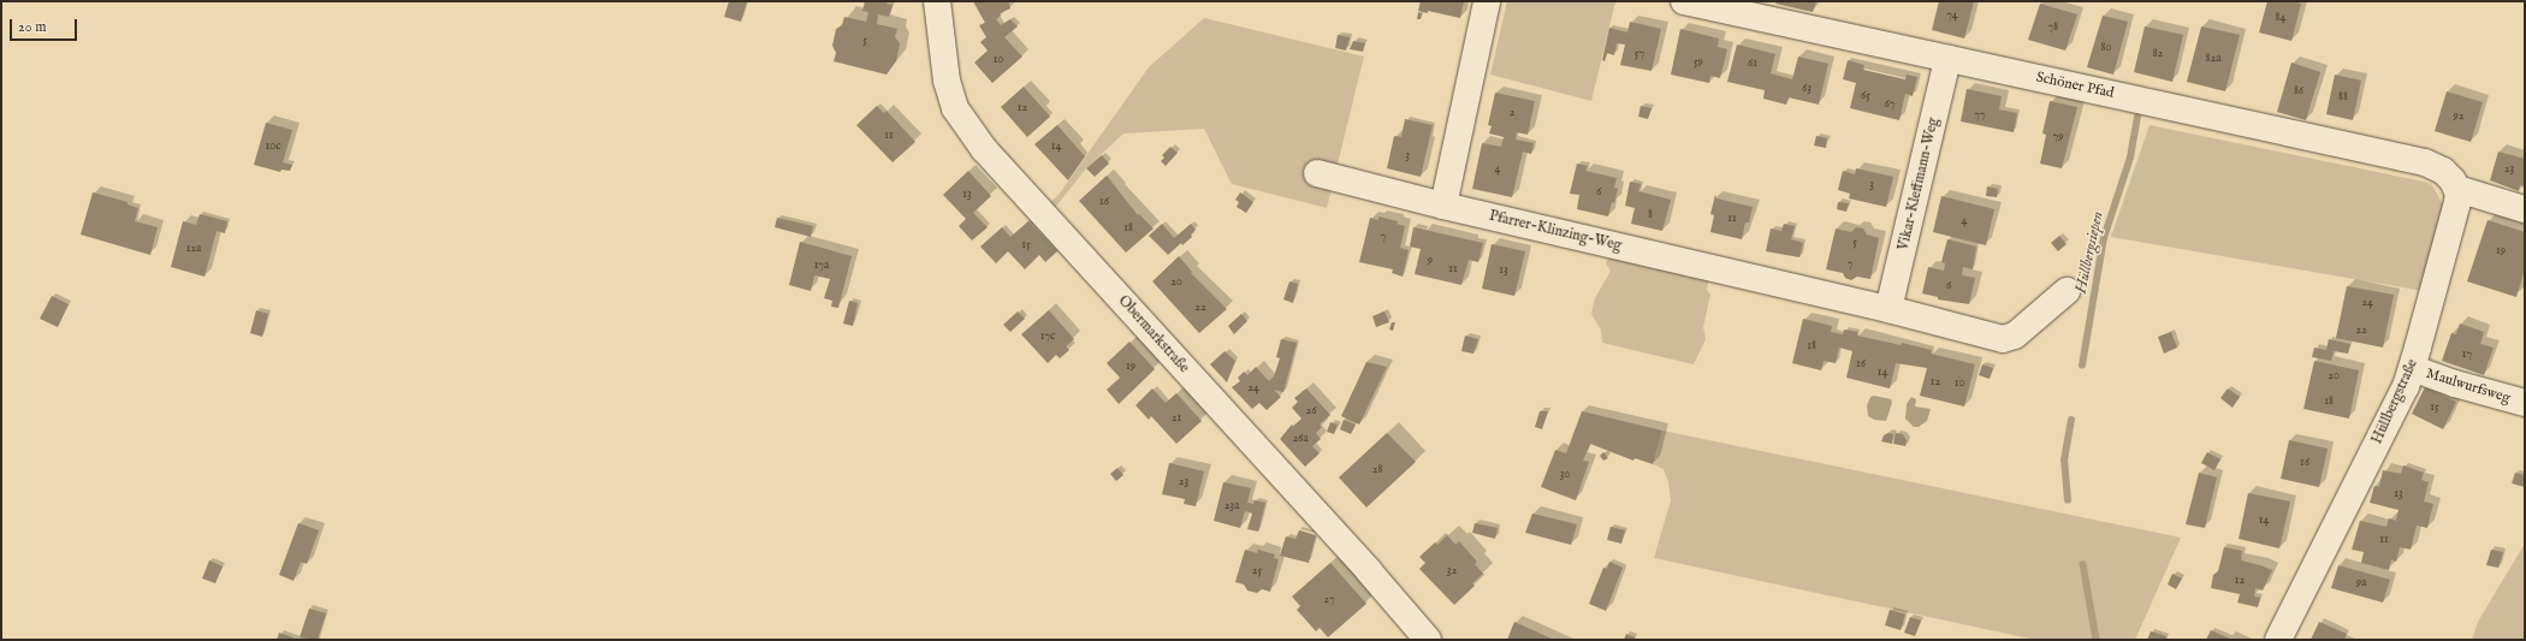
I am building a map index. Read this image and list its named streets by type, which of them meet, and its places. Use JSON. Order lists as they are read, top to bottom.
{
  "streets": {
    "street": [
      "Schöner Pfad",
      "Vikar-Kleffmann-Weg",
      "Pfarrer-Klinzing-Weg",
      "Obermarkstraße",
      "Maulwurfsweg",
      "Hüllbergstraße"
    ]
  },
  "crossings": [
    ["Schöner Pfad", "Vikar-Kleffmann-Weg"],
    ["Schöner Pfad", "Hüllbergstraße"],
    ["Vikar-Kleffmann-Weg", "Pfarrer-Klinzing-Weg"],
    ["Maulwurfsweg", "Hüllbergstraße"]
  ],
  "water": ["Hüllbergsiepen"],
  "house_numbers": [
    "74",
    "84",
    "78",
    "5",
    "80",
    "57",
    "82",
    "82a",
    "10",
    "59",
    "61",
    "63",
    "86",
    "65",
    "88",
    "67",
    "12",
    "2",
    "77",
    "92",
    "11",
    "79",
    "10c",
    "14",
    "3",
    "4",
    "23",
    "3",
    "6",
    "13",
    "16",
    "8",
    "11",
    "4",
    "18",
    "7",
    "5",
    "15",
    "12a",
    "19",
    "9",
    "7",
    "17a",
    "11",
    "13",
    "20",
    "6",
    "24",
    "22",
    "22",
    "17c",
    "18",
    "17",
    "16",
    "19",
    "14",
    "20",
    "12",
    "10",
    "24",
    "18",
    "15",
    "26",
    "21",
    "26a",
    "16",
    "28",
    "30",
    "23",
    "13",
    "23a",
    "14",
    "11",
    "25",
    "32",
    "12",
    "9a",
    "27"
  ],
  "scale_bar": "20 m"
}
